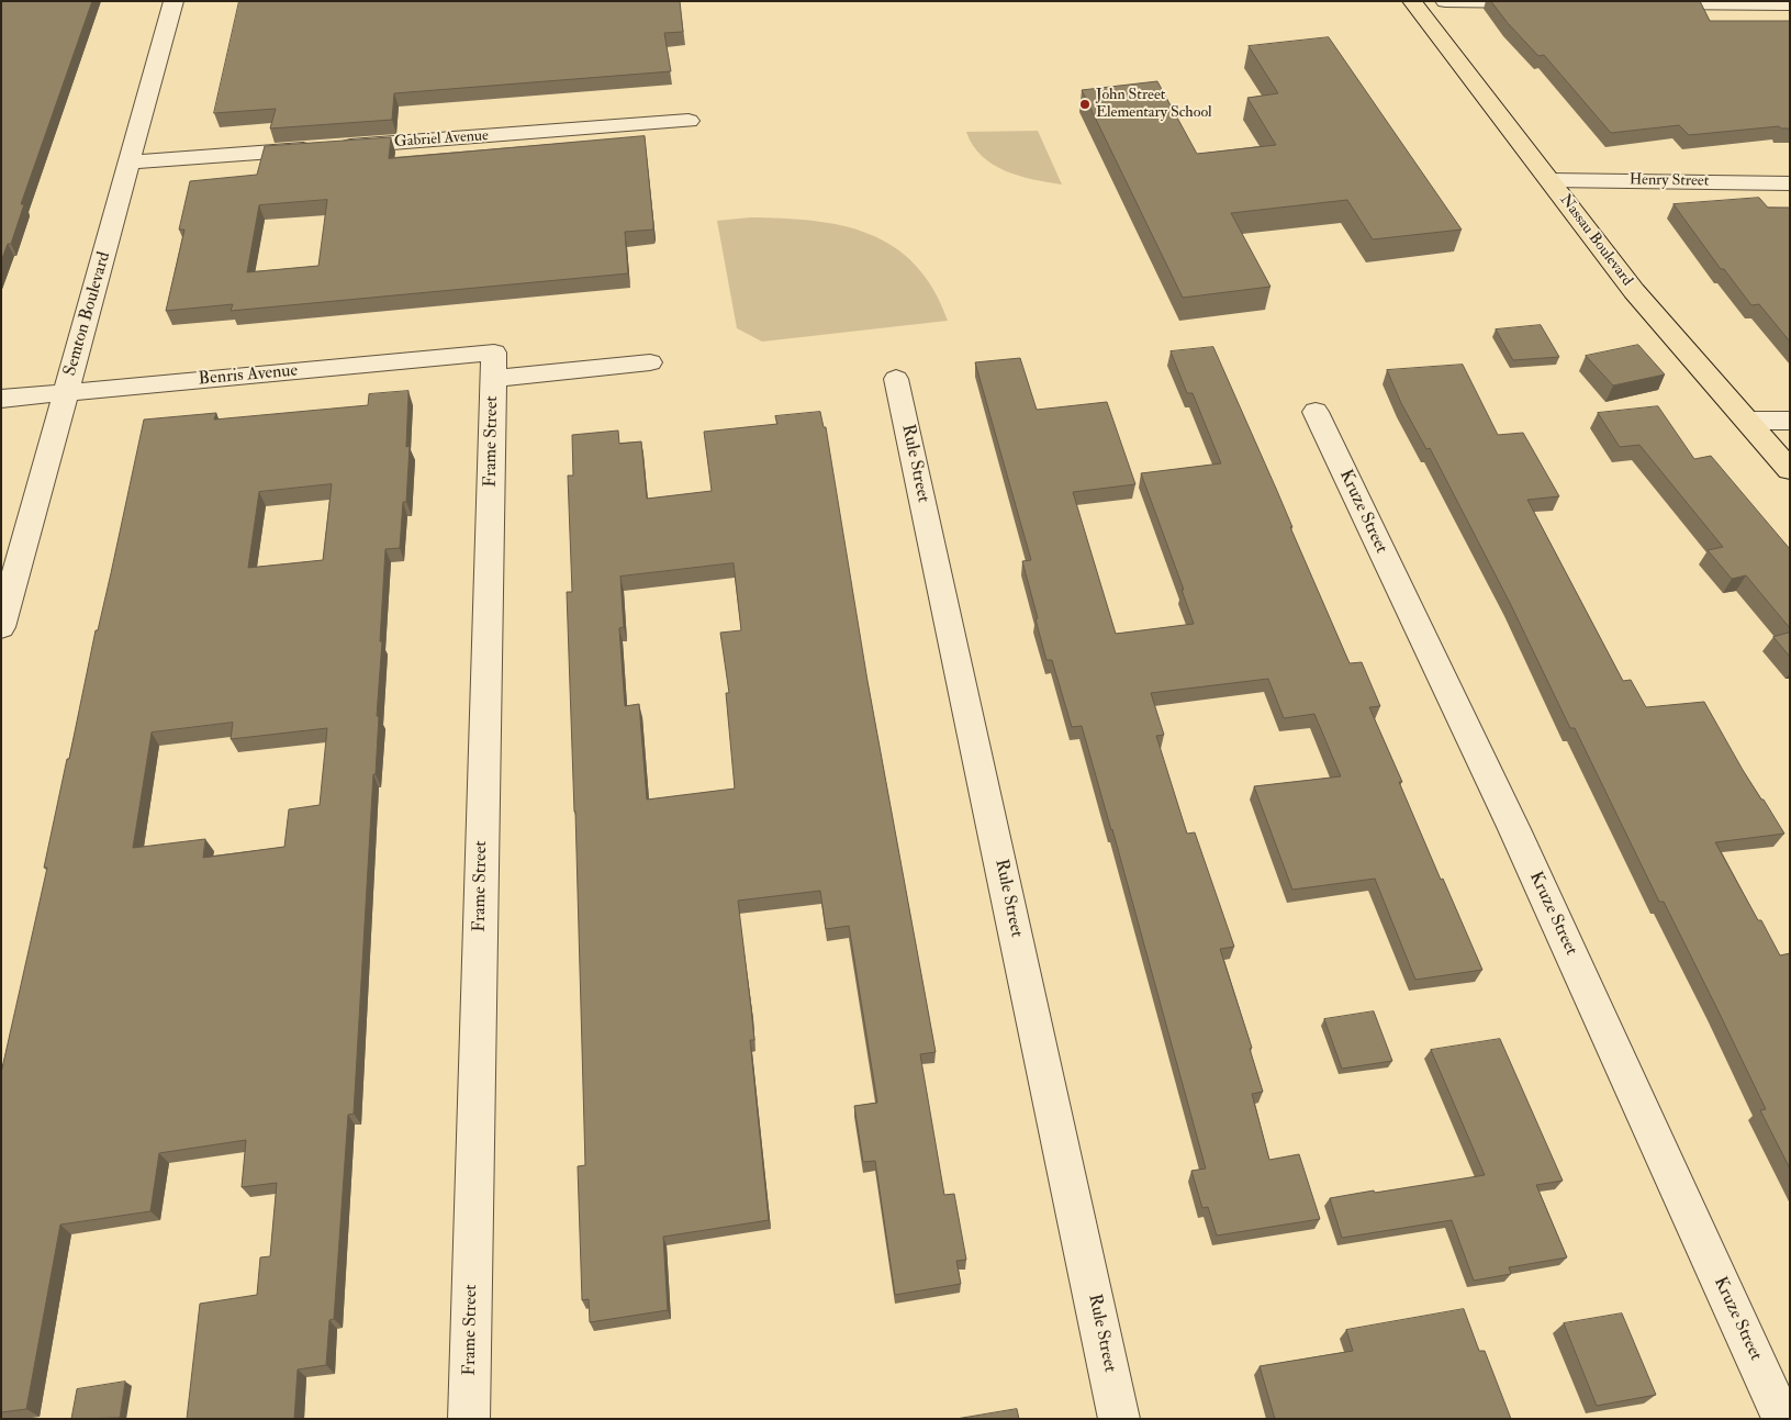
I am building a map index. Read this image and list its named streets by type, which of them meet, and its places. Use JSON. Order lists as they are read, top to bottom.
{
  "streets": {
    "main road": ["Nassau Boulevard"],
    "street": [
      "Gabriel Avenue",
      "Henry Street",
      "Semton Boulevard",
      "Benris Avenue",
      "Frame Street",
      "Rule Street",
      "Kruze Street"
    ]
  },
  "crossings": [
    ["Gabriel Avenue", "Semton Boulevard"],
    ["Henry Street", "Nassau Boulevard"],
    ["Semton Boulevard", "Benris Avenue"],
    ["Benris Avenue", "Frame Street"]
  ],
  "places": ["John Street Elementary School"]
}
